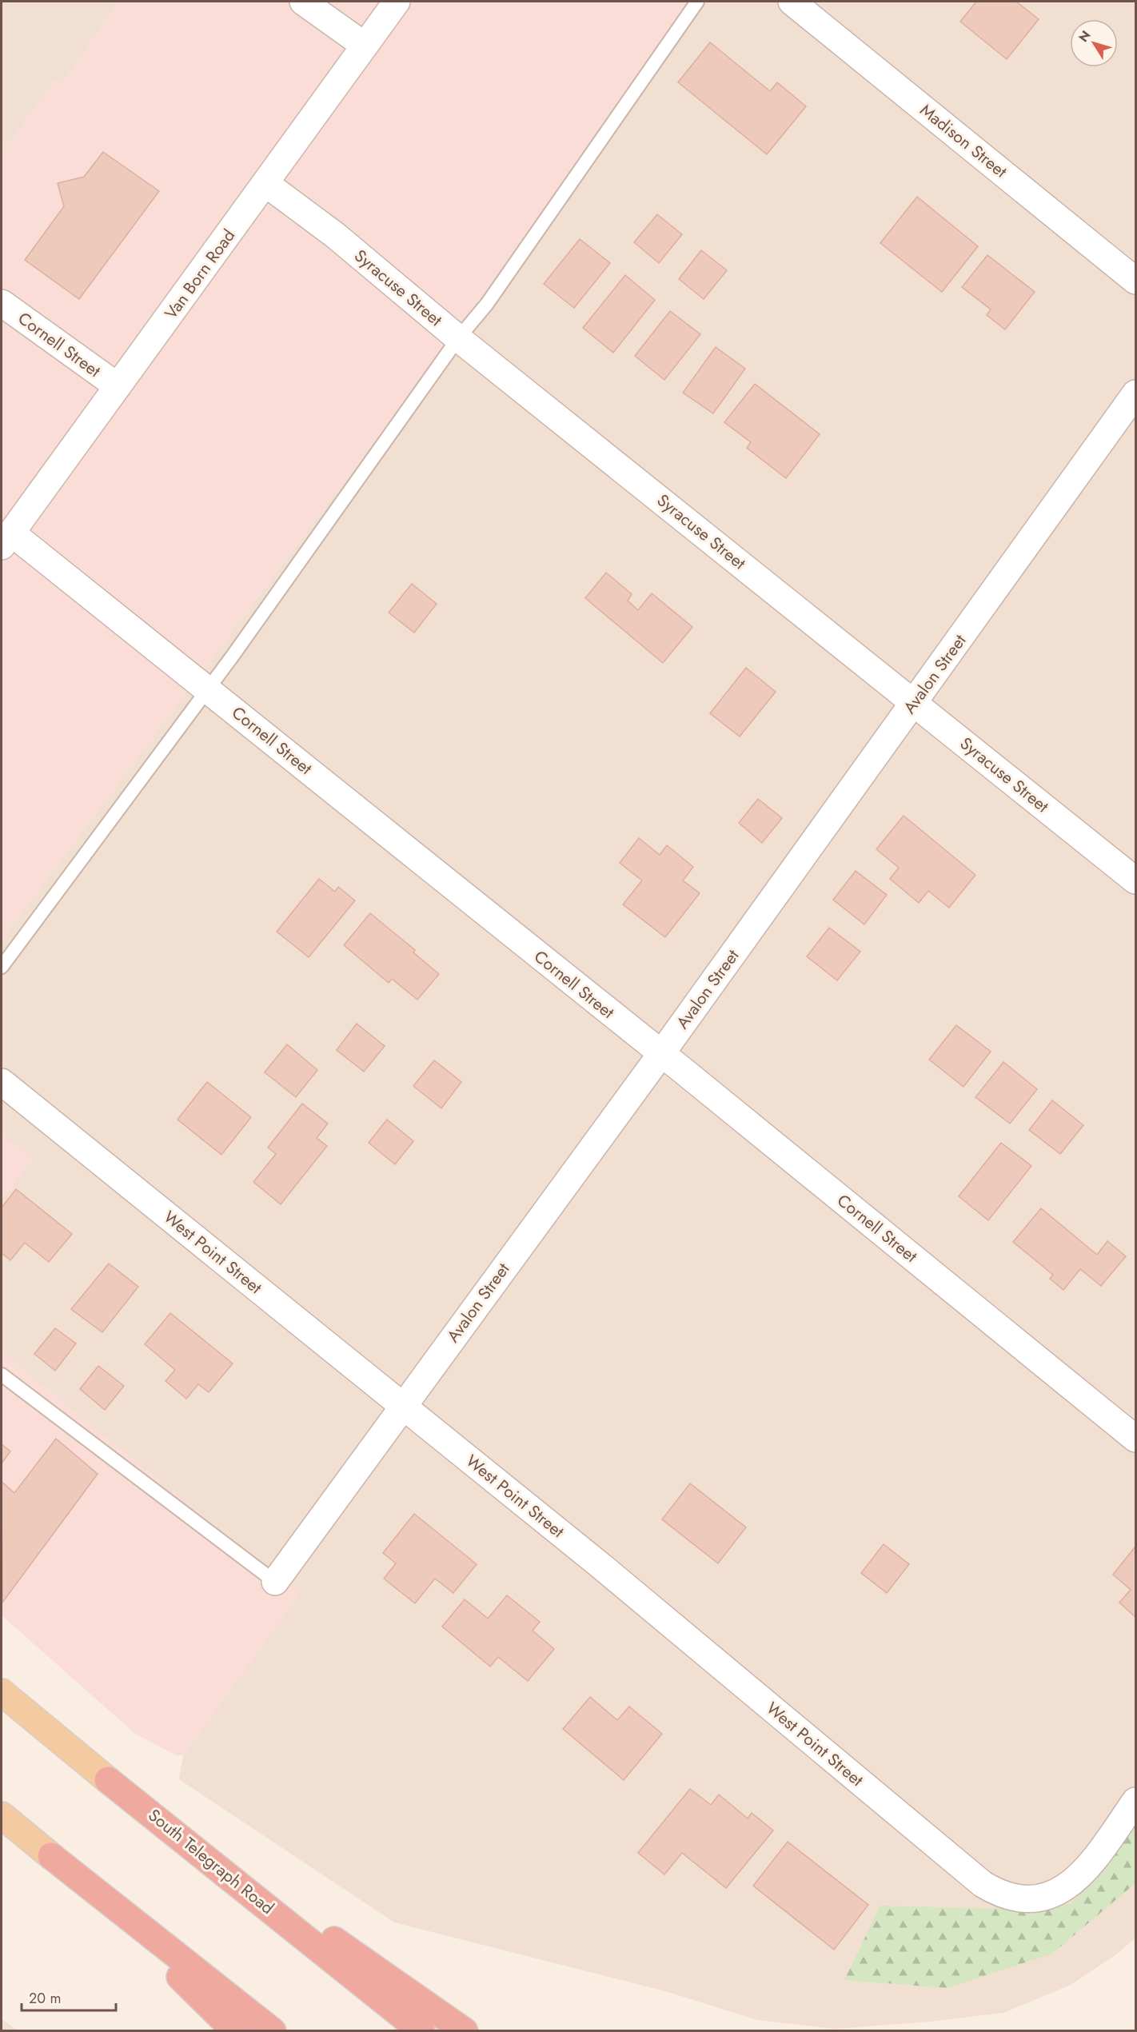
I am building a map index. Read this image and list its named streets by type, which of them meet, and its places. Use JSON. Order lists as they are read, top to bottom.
{
  "streets": {
    "highway": ["South Telegraph Road"],
    "street": [
      "Madison Street",
      "Van Born Road",
      "Syracuse Street",
      "Cornell Street",
      "Avalon Street",
      "West Point Street"
    ]
  },
  "crossings": [
    ["Van Born Road", "Syracuse Street"],
    ["Van Born Road", "Cornell Street"],
    ["Syracuse Street", "Avalon Street"],
    ["Cornell Street", "Avalon Street"],
    ["Avalon Street", "West Point Street"]
  ],
  "scale_bar": "20 m",
  "north": "top left"
}
